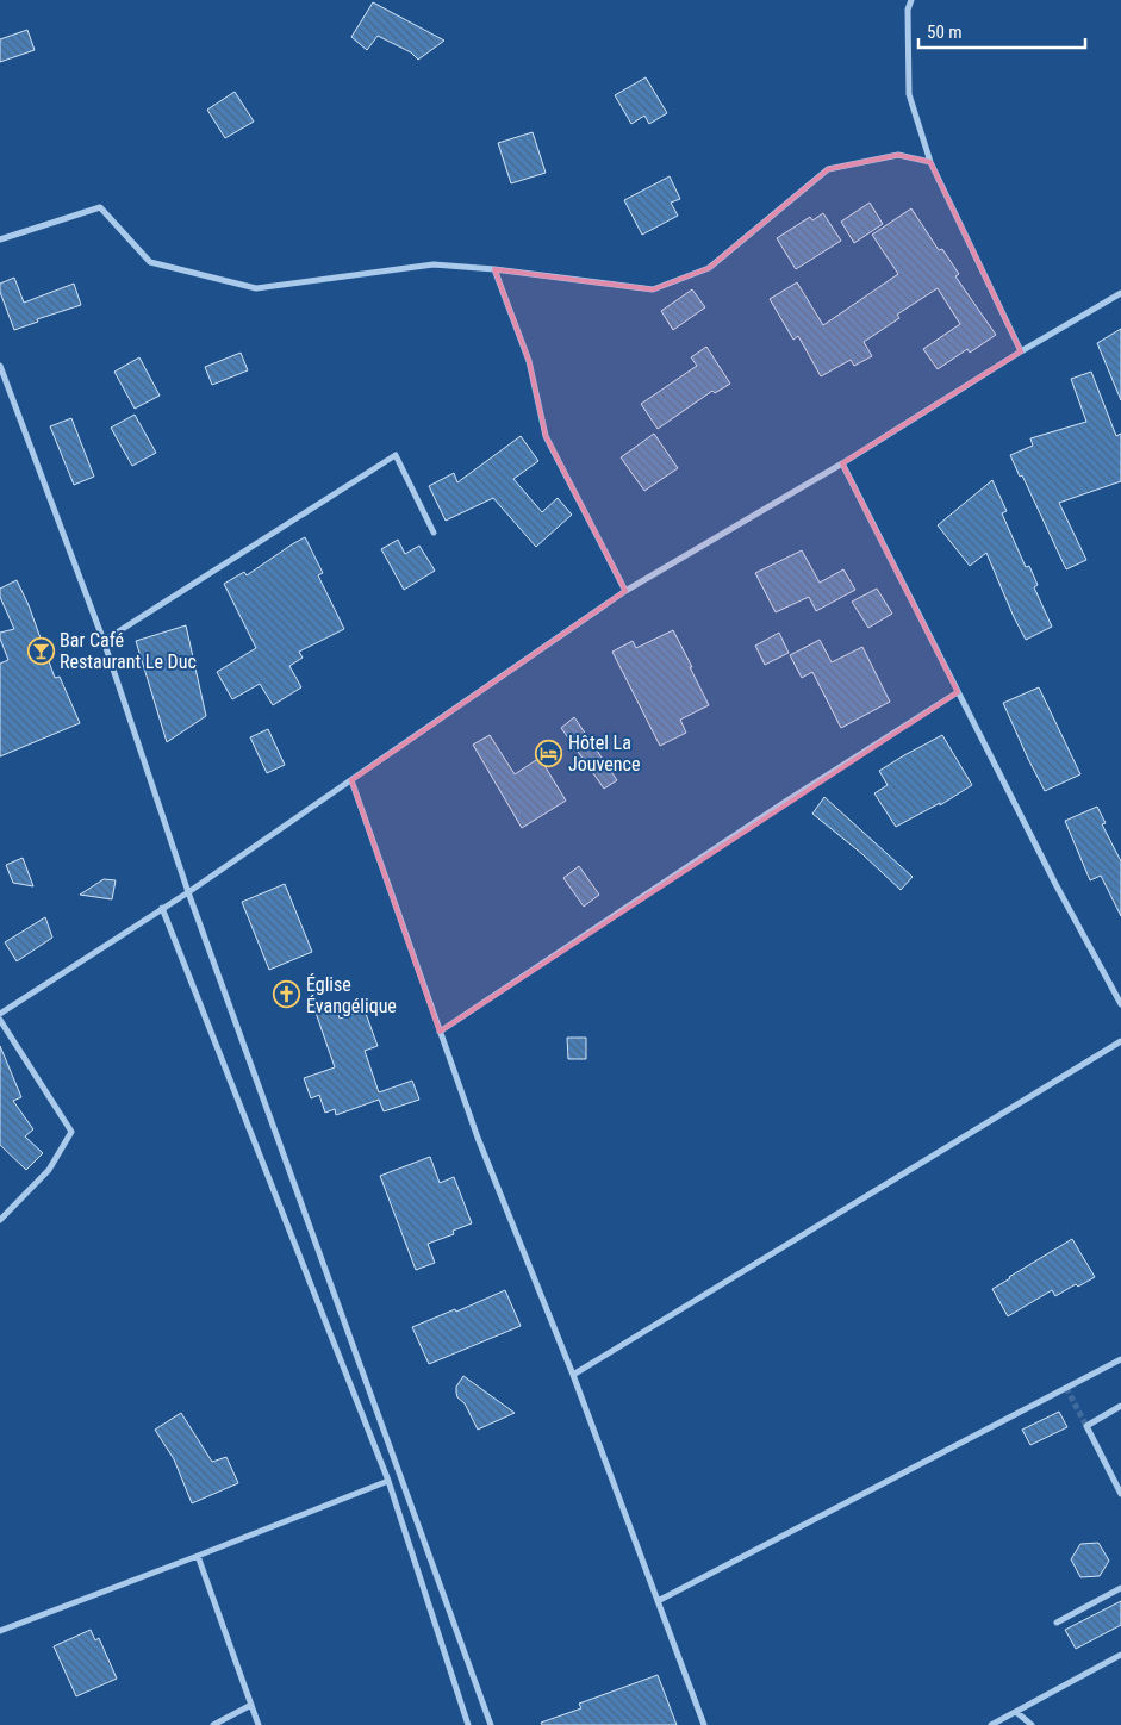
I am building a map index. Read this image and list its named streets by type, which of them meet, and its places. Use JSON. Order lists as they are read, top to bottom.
{
  "places": {
    "bar": ["Bar Café Restaurant Le Duc"],
    "hotel": ["Hôtel La Jouvence"],
    "church": ["Église Évangélique"]
  },
  "scale_bar": "50 m"
}
